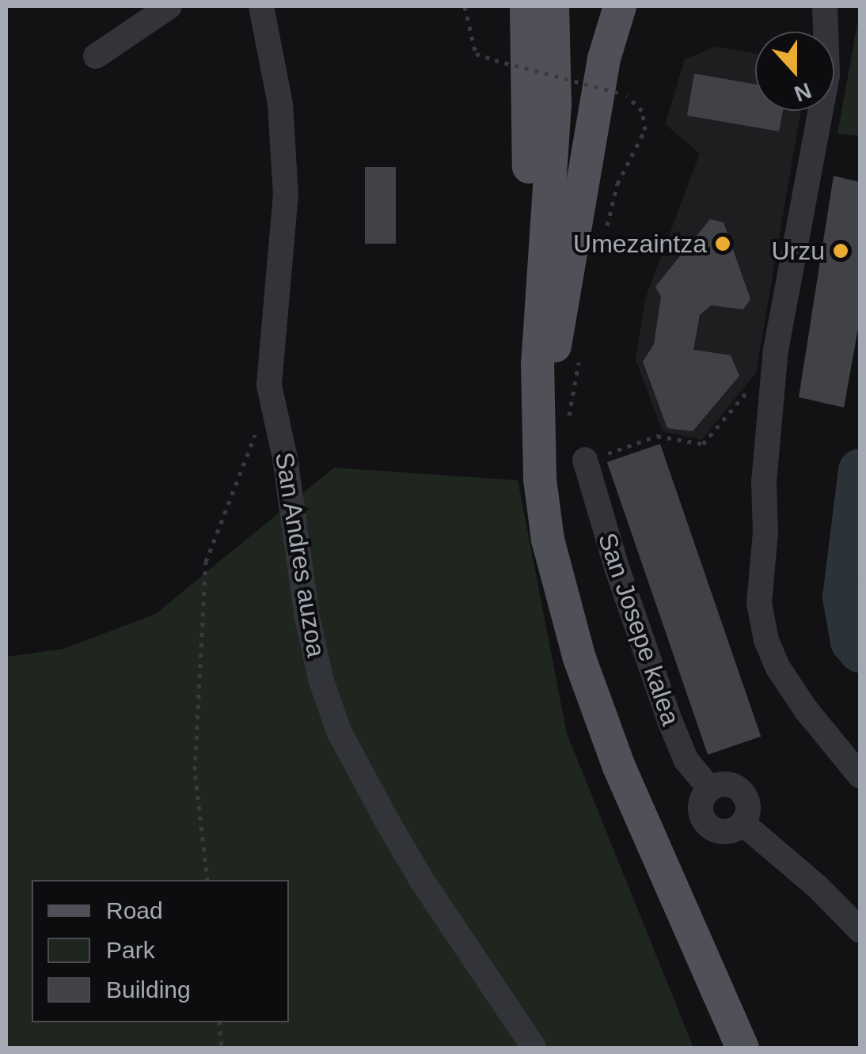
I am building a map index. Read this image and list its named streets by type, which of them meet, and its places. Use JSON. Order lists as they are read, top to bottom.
{
  "streets": {
    "street": ["San Andres auzoa", "San Josepe kalea"]
  },
  "places": ["Umezaintza", "Urzu"],
  "legend": ["Road", "Park", "Building"],
  "north": "bottom"
}
